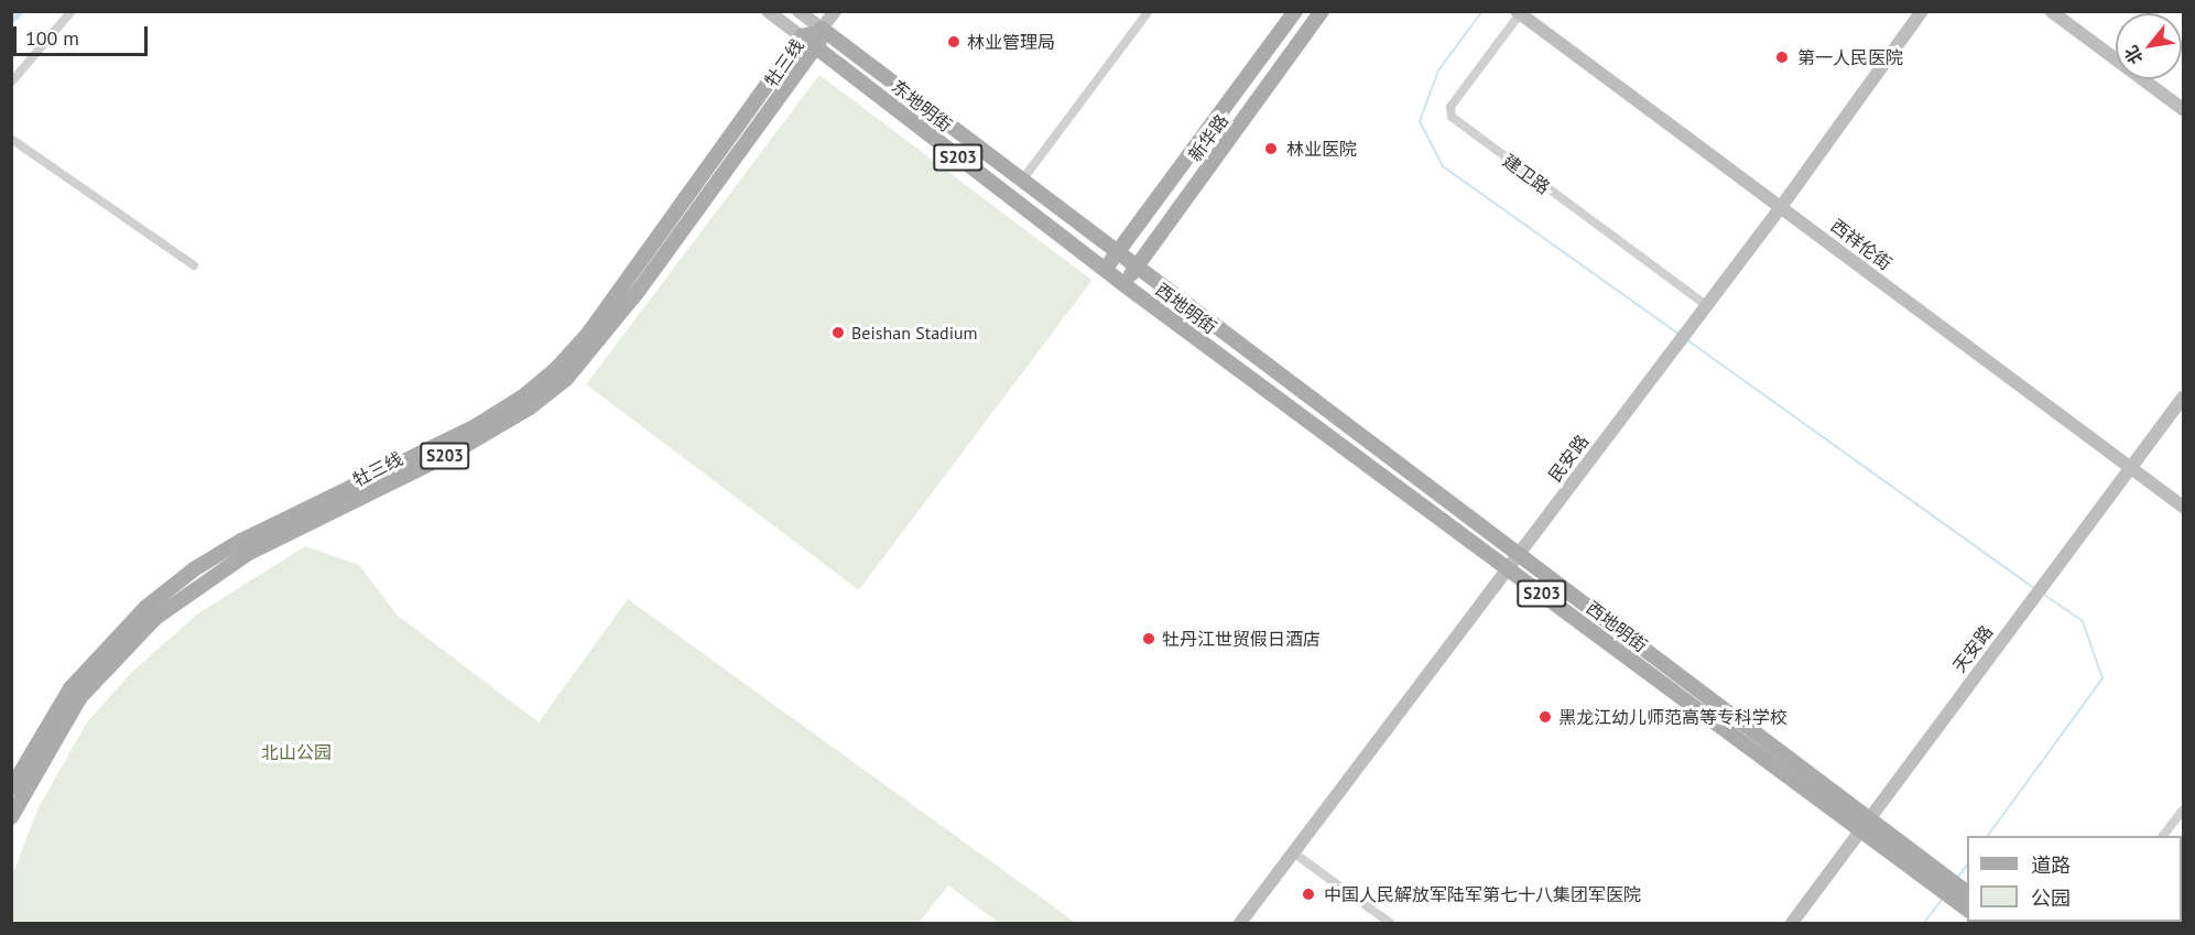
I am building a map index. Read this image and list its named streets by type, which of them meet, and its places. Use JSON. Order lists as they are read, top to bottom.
{
  "streets": {
    "main road": [
      "牡三线",
      "东地明街",
      "新华路",
      "S203",
      "西地明街"
    ],
    "street": [
      "建卫路",
      "西祥伦街",
      "民安路",
      "天安路"
    ]
  },
  "crossings": [
    ["牡三线", "东地明街"],
    ["东地明街", "新华路"],
    ["东地明街", "西地明街"],
    ["新华路", "西地明街"],
    ["建卫路", "西祥伦街"],
    ["建卫路", "民安路"],
    ["西祥伦街", "民安路"],
    ["西祥伦街", "天安路"],
    ["西地明街", "民安路"],
    ["西地明街", "天安路"]
  ],
  "parks": ["北山公园"],
  "places": [
    "林业管理局",
    "第一人民医院",
    "林业医院",
    "Beishan Stadium",
    "牡丹江世贸假日酒店",
    "黑龙江幼儿师范高等专科学校",
    "中国人民解放军陆军第七十八集团军医院"
  ],
  "legend": ["道路", "公园"],
  "scale_bar": "100 m",
  "north": "bottom left"
}
